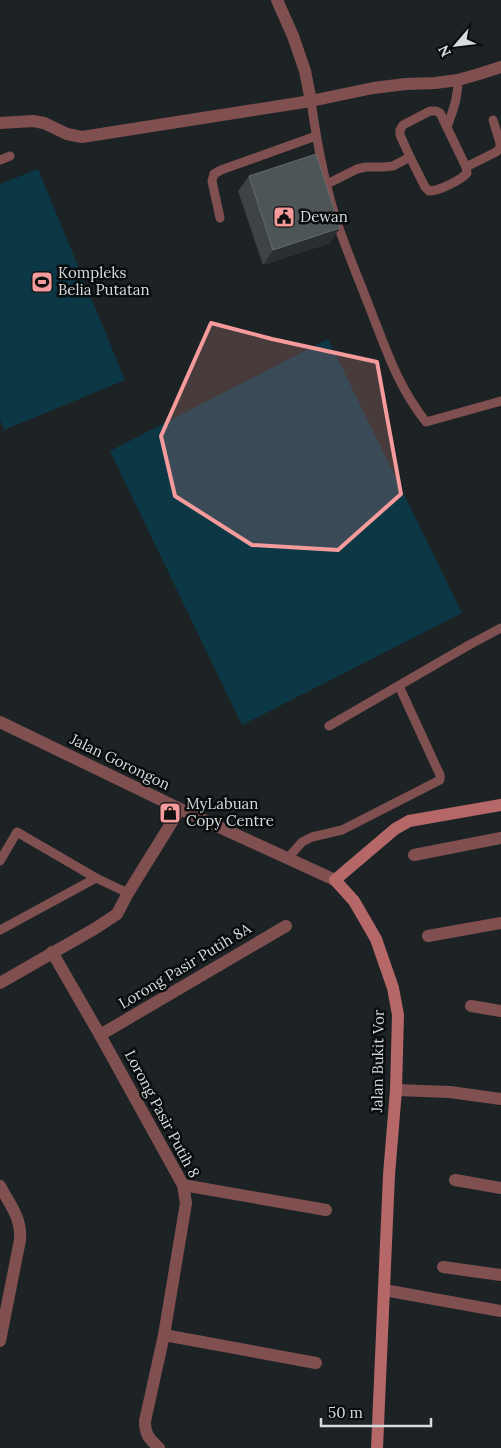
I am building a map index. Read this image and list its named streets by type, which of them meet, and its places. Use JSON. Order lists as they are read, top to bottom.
{
  "streets": {
    "street": [
      "Jalan Gorongon",
      "Lorong Pasir Putih 8A",
      "Jalan Bukit Vor",
      "Lorong Pasir Putih 8"
    ]
  },
  "crossings": [
    ["Jalan Gorongon", "Jalan Bukit Vor"],
    ["Lorong Pasir Putih 8A", "Lorong Pasir Putih 8"]
  ],
  "places": {
    "public building": ["Dewan"],
    "sports": ["Kompleks Belia Putatan"],
    "shop": ["MyLabuan Copy Centre"]
  },
  "scale_bar": "50 m",
  "north": "bottom left"
}
